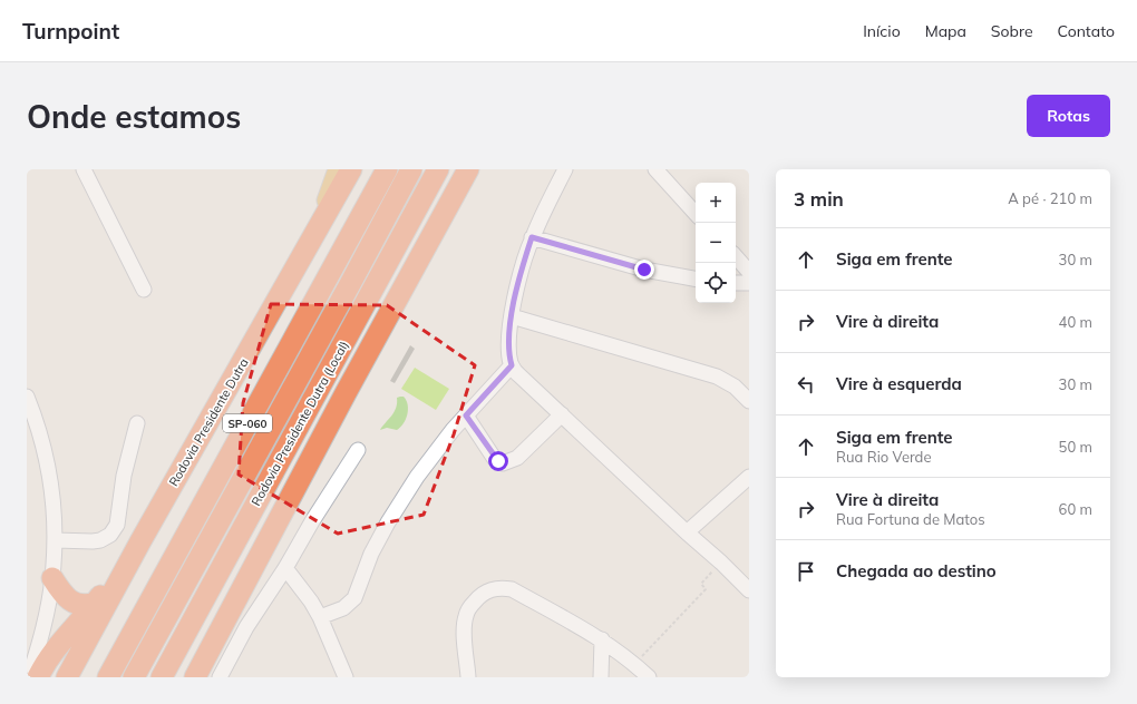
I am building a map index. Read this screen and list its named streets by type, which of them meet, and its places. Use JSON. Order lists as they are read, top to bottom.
{
  "streets": {
    "highway": ["Rodovia Presidente Dutra", "SP-060", "Rodovia Presidente Dutra (Local)"]
  },
  "page": {
    "header": "Turnpoint",
    "nav": [
      "Início",
      "Mapa",
      "Sobre",
      "Contato"
    ],
    "buttons": "Rotas",
    "title": "Onde estamos",
    "heading": ["3 min", "A pé · 210 m"],
    "map_buttons": ["+", "−"],
    "list": [
      ["Siga em frente", "30 m"],
      ["Vire à direita", "40 m"],
      ["Vire à esquerda", "30 m"],
      ["Siga em frente", "Rua Rio Verde", "50 m"],
      ["Vire à direita", "Rua Fortuna de Matos", "60 m"],
      "Chegada ao destino"
    ]
  }
}
